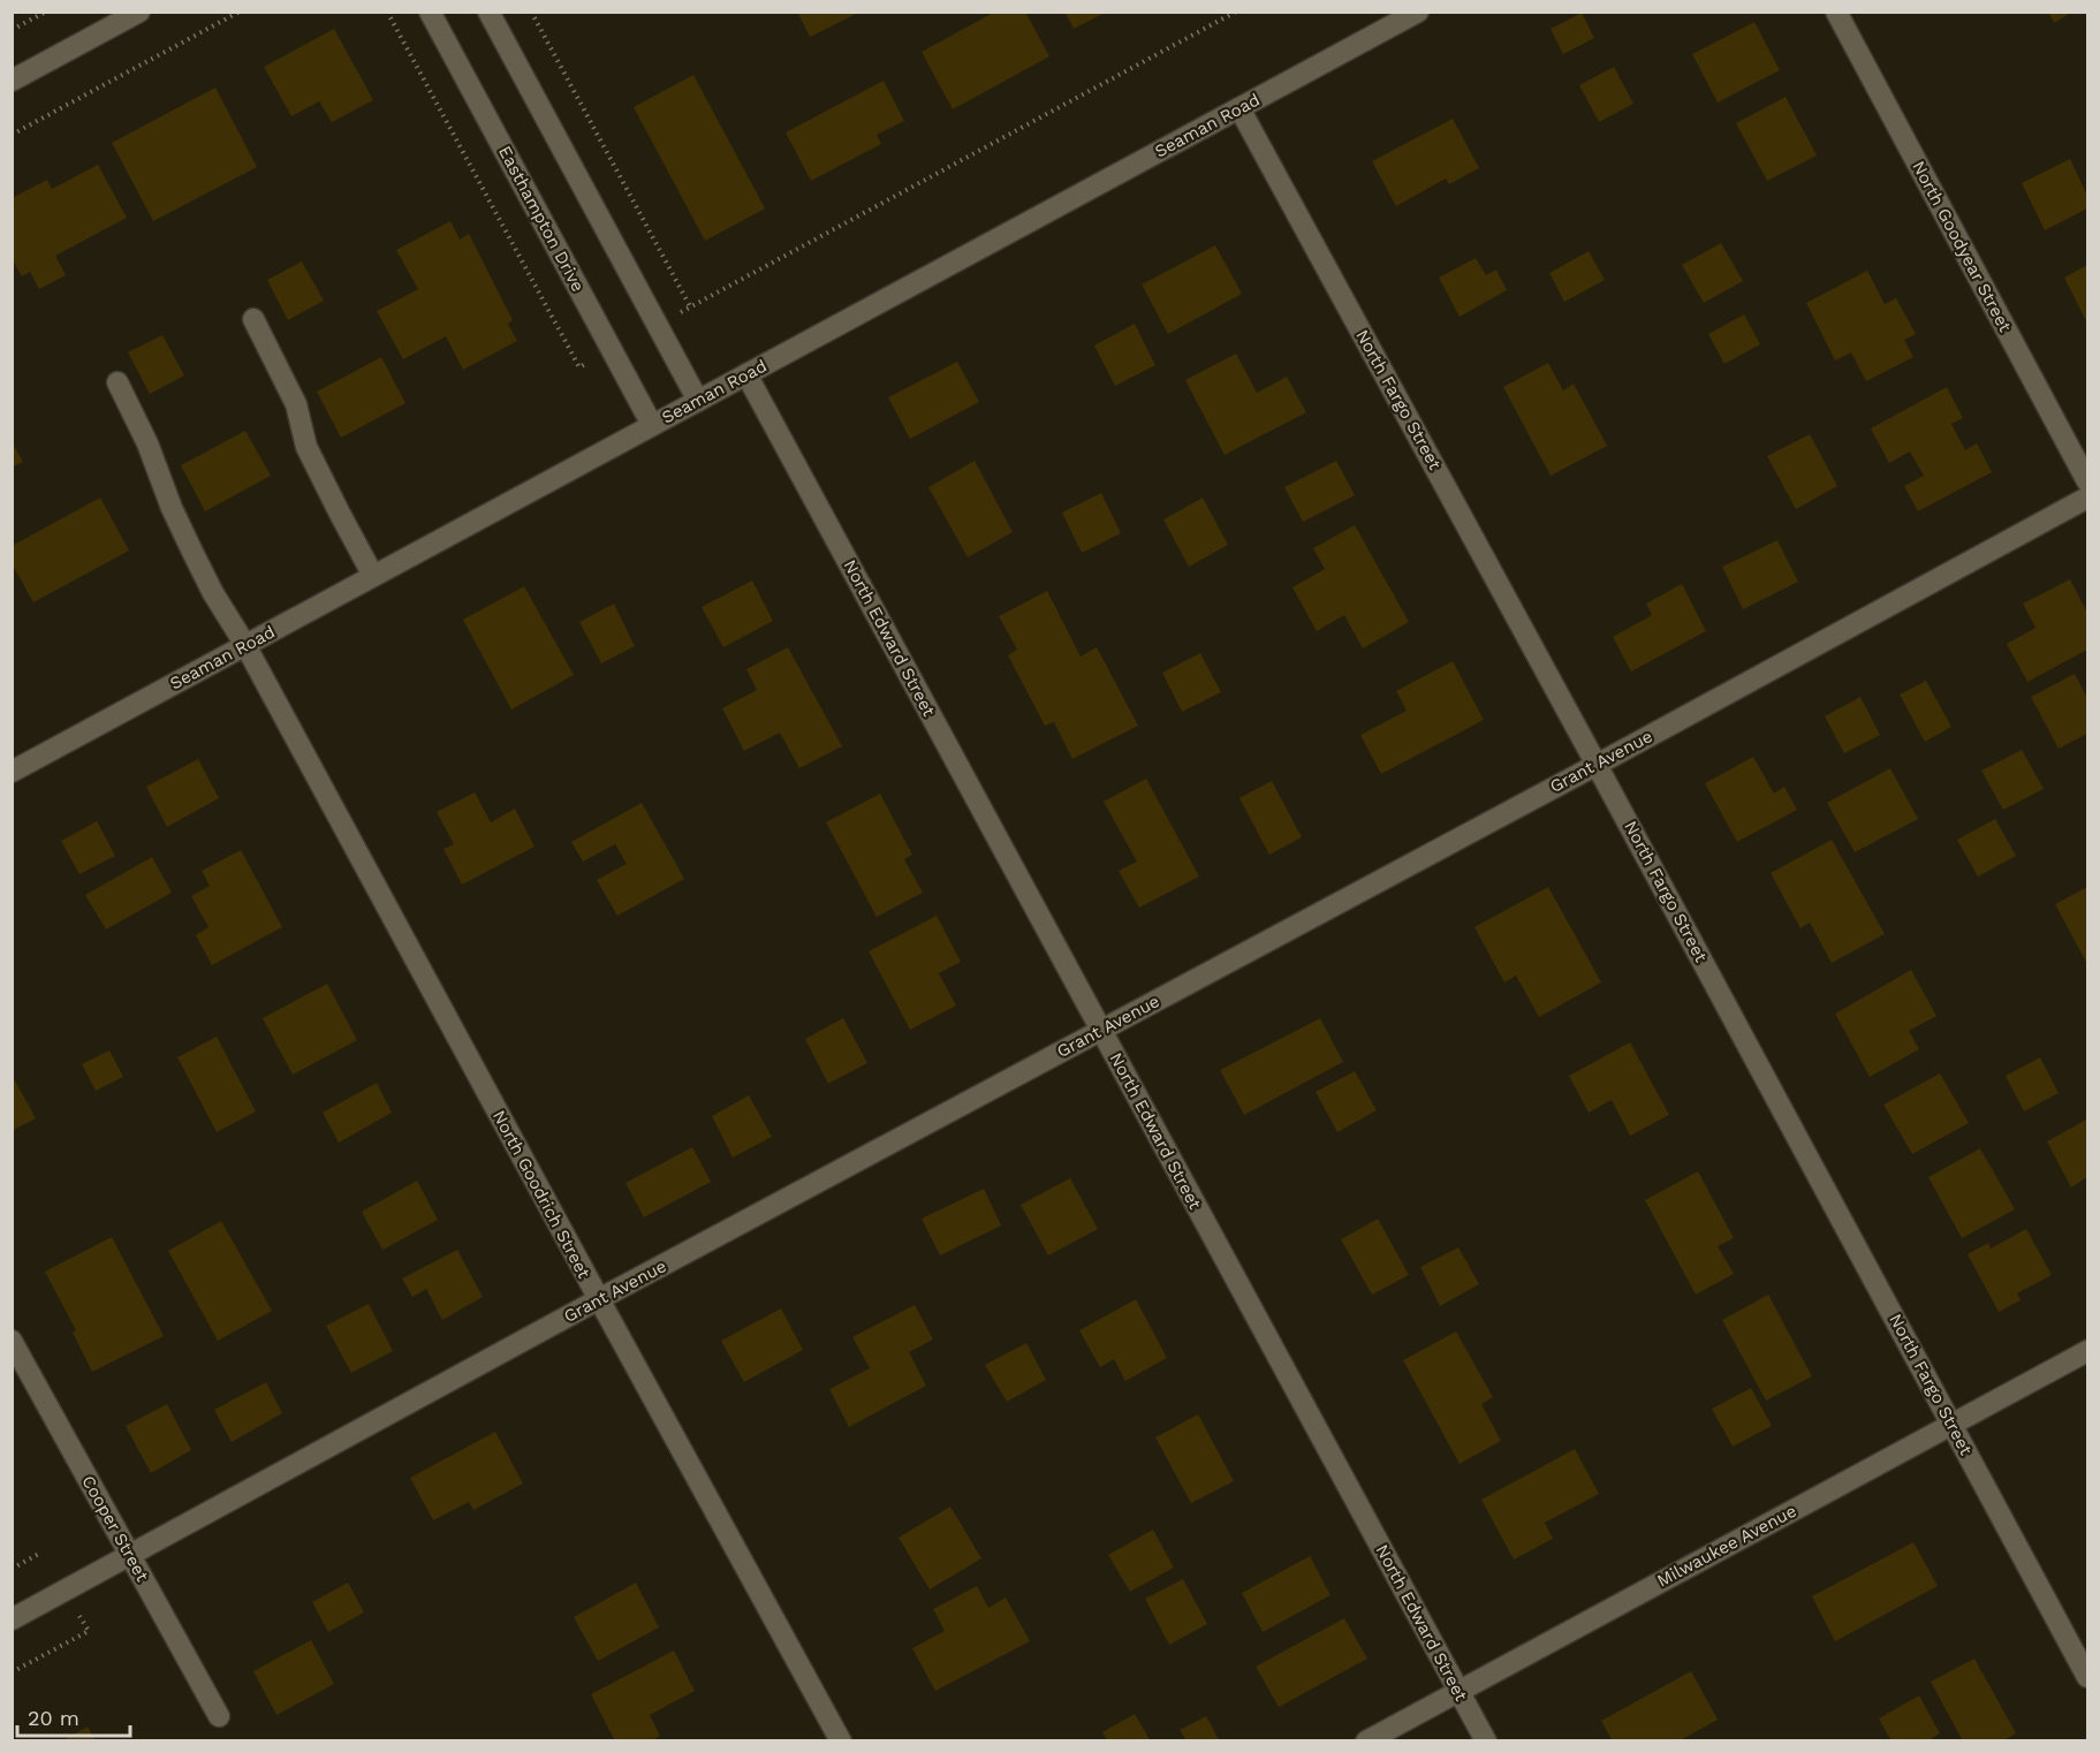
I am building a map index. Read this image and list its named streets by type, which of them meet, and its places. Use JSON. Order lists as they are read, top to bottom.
{
  "streets": {
    "street": [
      "Seaman Road",
      "Easthampton Drive",
      "North Goodyear Street",
      "North Fargo Street",
      "North Edward Street",
      "Grant Avenue",
      "North Goodrich Street",
      "Cooper Street",
      "Milwaukee Avenue"
    ]
  },
  "crossings": [
    ["Seaman Road", "Easthampton Drive"],
    ["Seaman Road", "North Fargo Street"],
    ["Seaman Road", "North Edward Street"],
    ["Seaman Road", "North Goodrich Street"],
    ["North Fargo Street", "Grant Avenue"],
    ["North Fargo Street", "Milwaukee Avenue"],
    ["North Edward Street", "Grant Avenue"],
    ["North Edward Street", "Milwaukee Avenue"],
    ["Grant Avenue", "North Goodrich Street"],
    ["Grant Avenue", "Cooper Street"]
  ],
  "scale_bar": "20 m"
}
